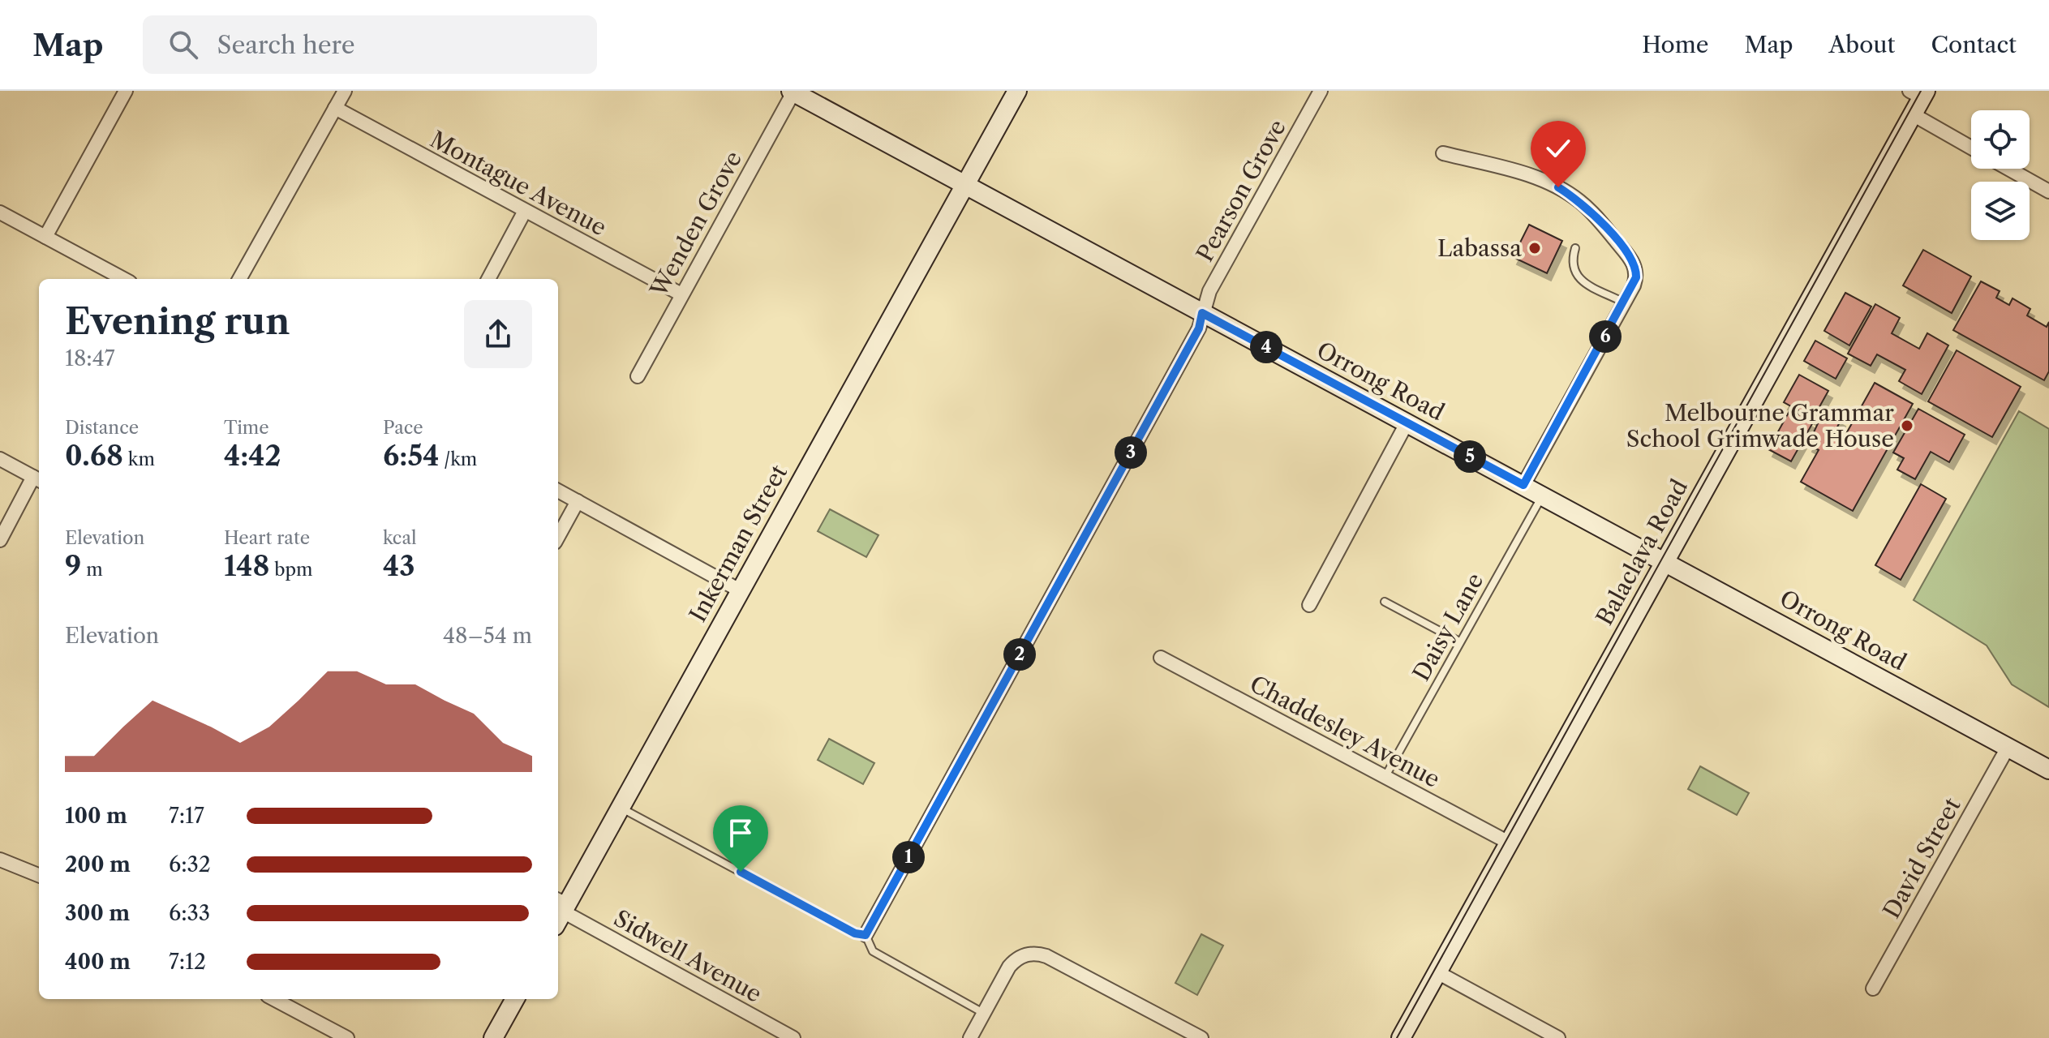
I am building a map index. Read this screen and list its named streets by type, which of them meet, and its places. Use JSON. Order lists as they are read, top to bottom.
{
  "streets": {
    "street": [
      "Montague Avenue",
      "Pearson Grove",
      "Wenden Grove",
      "Orrong Road",
      "Inkerman Street",
      "Balaclava Road",
      "Chaddesley Avenue",
      "David Street",
      "Sidwell Avenue"
    ],
    "lane": ["Daisy Lane"]
  },
  "crossings": [
    ["Montague Avenue", "Wenden Grove"],
    ["Pearson Grove", "Orrong Road"],
    ["Wenden Grove", "Orrong Road"],
    ["Orrong Road", "Inkerman Street"],
    ["Orrong Road", "Balaclava Road"],
    ["Orrong Road", "Daisy Lane"],
    ["Orrong Road", "David Street"],
    ["Inkerman Street", "Sidwell Avenue"],
    ["Balaclava Road", "Chaddesley Avenue"],
    ["Daisy Lane", "Chaddesley Avenue"]
  ],
  "places": ["Labassa", "Melbourne Grammar School Grimwade House"],
  "page": {
    "header": "Map",
    "search": "Search here",
    "nav": [
      "Home",
      "Map",
      "About",
      "Contact"
    ],
    "heading": ["Evening run", "18:47"],
    "pins": [
      "6",
      "4",
      "3",
      "5",
      "2",
      "1"
    ],
    "stats": [
      ["Distance", "0.68 km"],
      ["Time", "4:42"],
      ["Pace", "6:54 /km"],
      ["Elevation", "9 m"],
      ["Heart rate", "148 bpm"],
      ["kcal", "43"]
    ],
    "chart": ["Elevation", "48–54 m"],
    "list": [
      {
        "name": "100 m",
        "note": "7:17"
      },
      {
        "name": "200 m",
        "note": "6:32"
      },
      {
        "name": "300 m",
        "note": "6:33"
      },
      {
        "name": "400 m",
        "note": "7:12"
      }
    ]
  }
}
